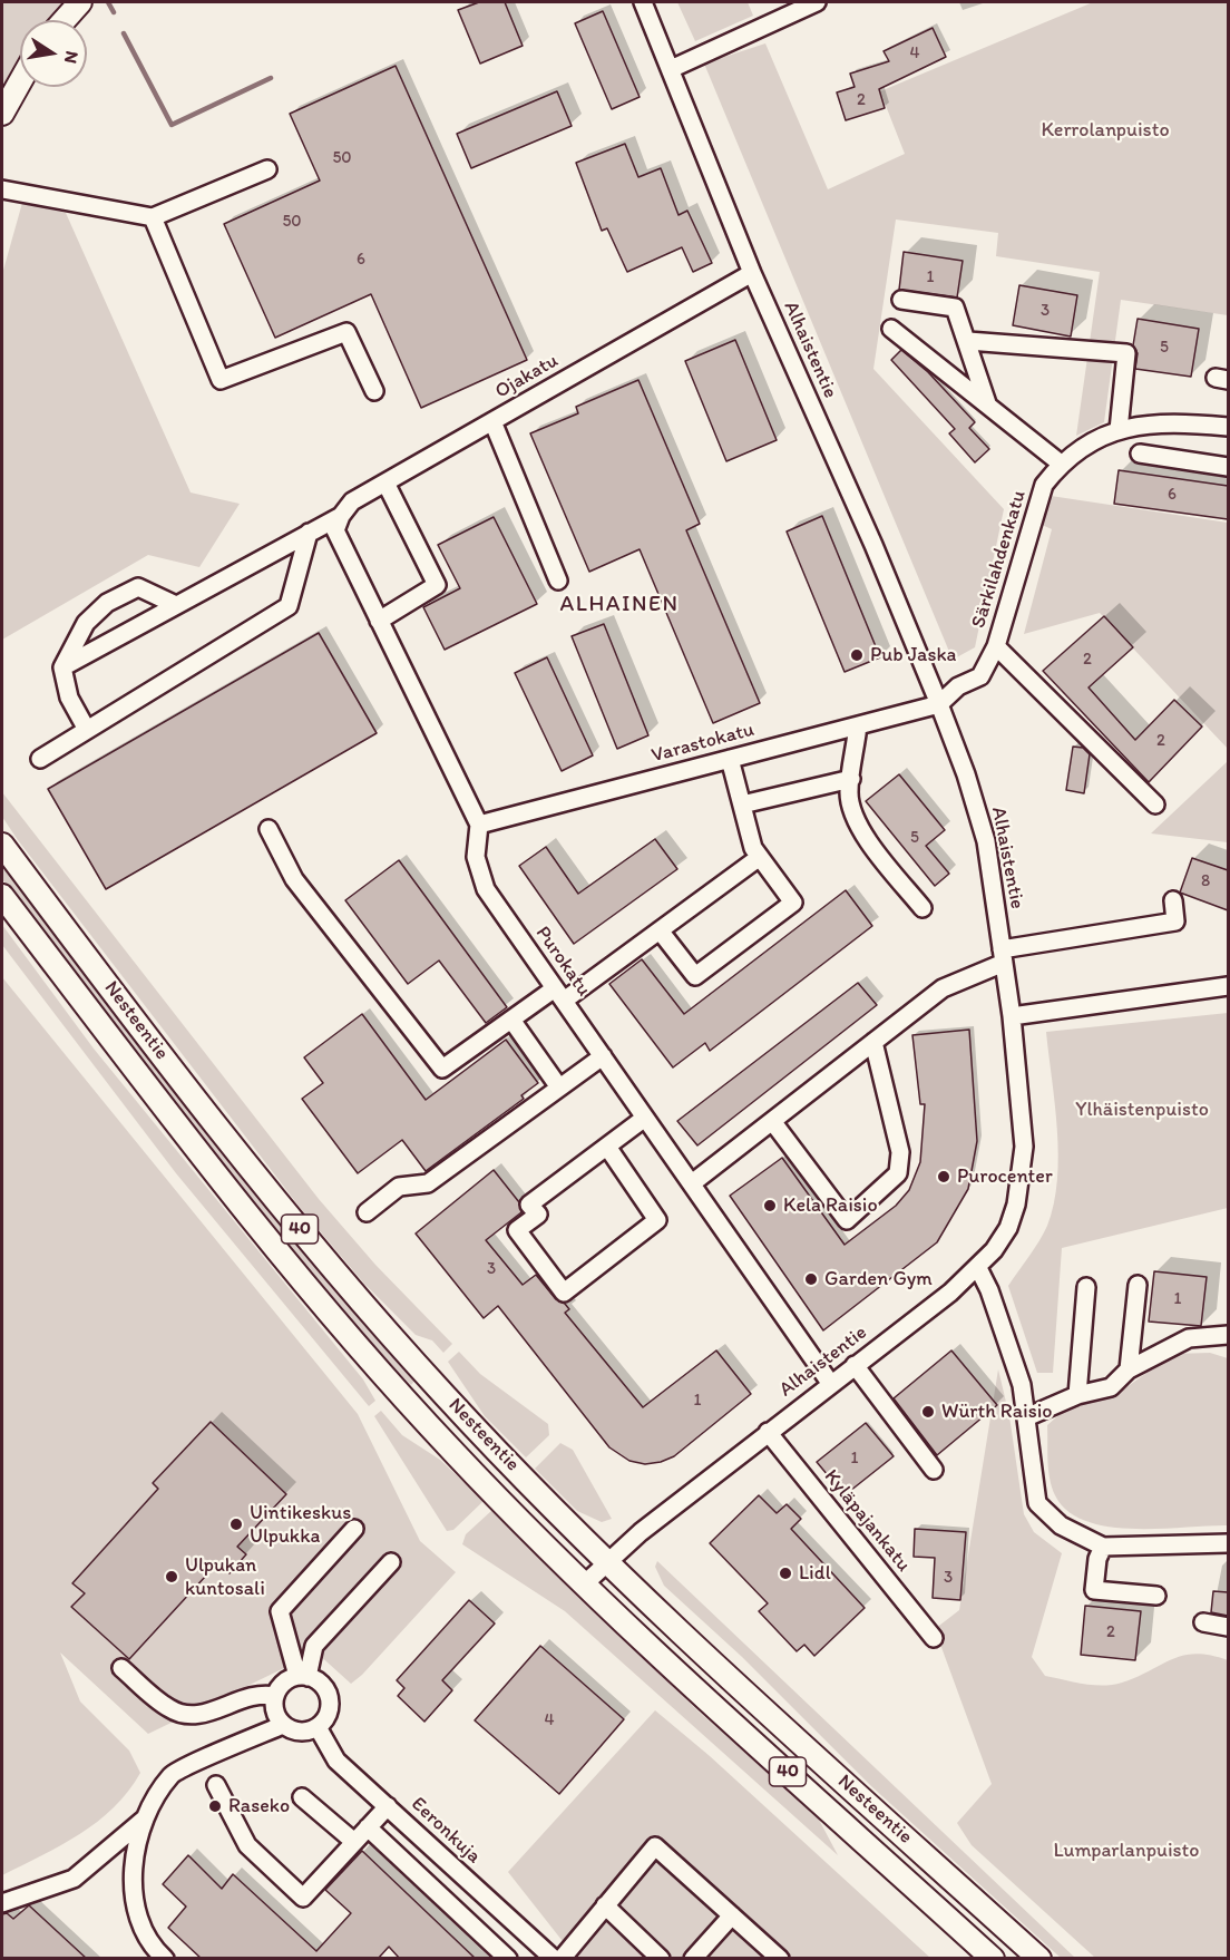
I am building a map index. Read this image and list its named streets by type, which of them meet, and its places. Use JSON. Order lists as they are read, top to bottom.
{
  "streets": {
    "main road": ["Nesteentie", "40"],
    "street": [
      "Alhaistentie",
      "Ojakatu",
      "Särkilahdenkatu",
      "Varastokatu",
      "Purokatu",
      "Kyläpajankatu",
      "Eeronkuja"
    ]
  },
  "crossings": [
    ["Alhaistentie", "Ojakatu"],
    ["Alhaistentie", "Särkilahdenkatu"],
    ["Alhaistentie", "Varastokatu"],
    ["Alhaistentie", "Purokatu"],
    ["Alhaistentie", "Nesteentie"],
    ["Alhaistentie", "Kyläpajankatu"],
    ["Särkilahdenkatu", "Varastokatu"],
    ["Varastokatu", "Purokatu"]
  ],
  "districts": ["ALHAINEN"],
  "parks": ["Kerrolanpuisto", "Ylhäistenpuisto", "Lumparlanpuisto"],
  "places": [
    "Pub Jaska",
    "Purocenter",
    "Kela Raisio",
    "Garden Gym",
    "Würth Raisio",
    "Uintikeskus Ulpukka",
    "Lidl",
    "Ulpukan kuntosali",
    "Raseko"
  ],
  "house_numbers": [
    "4",
    "2",
    "50",
    "50",
    "6",
    "1",
    "3",
    "5",
    "6",
    "2",
    "2",
    "5",
    "8",
    "3",
    "1",
    "1",
    "1",
    "3",
    "2",
    "4"
  ],
  "north": "right"
}
